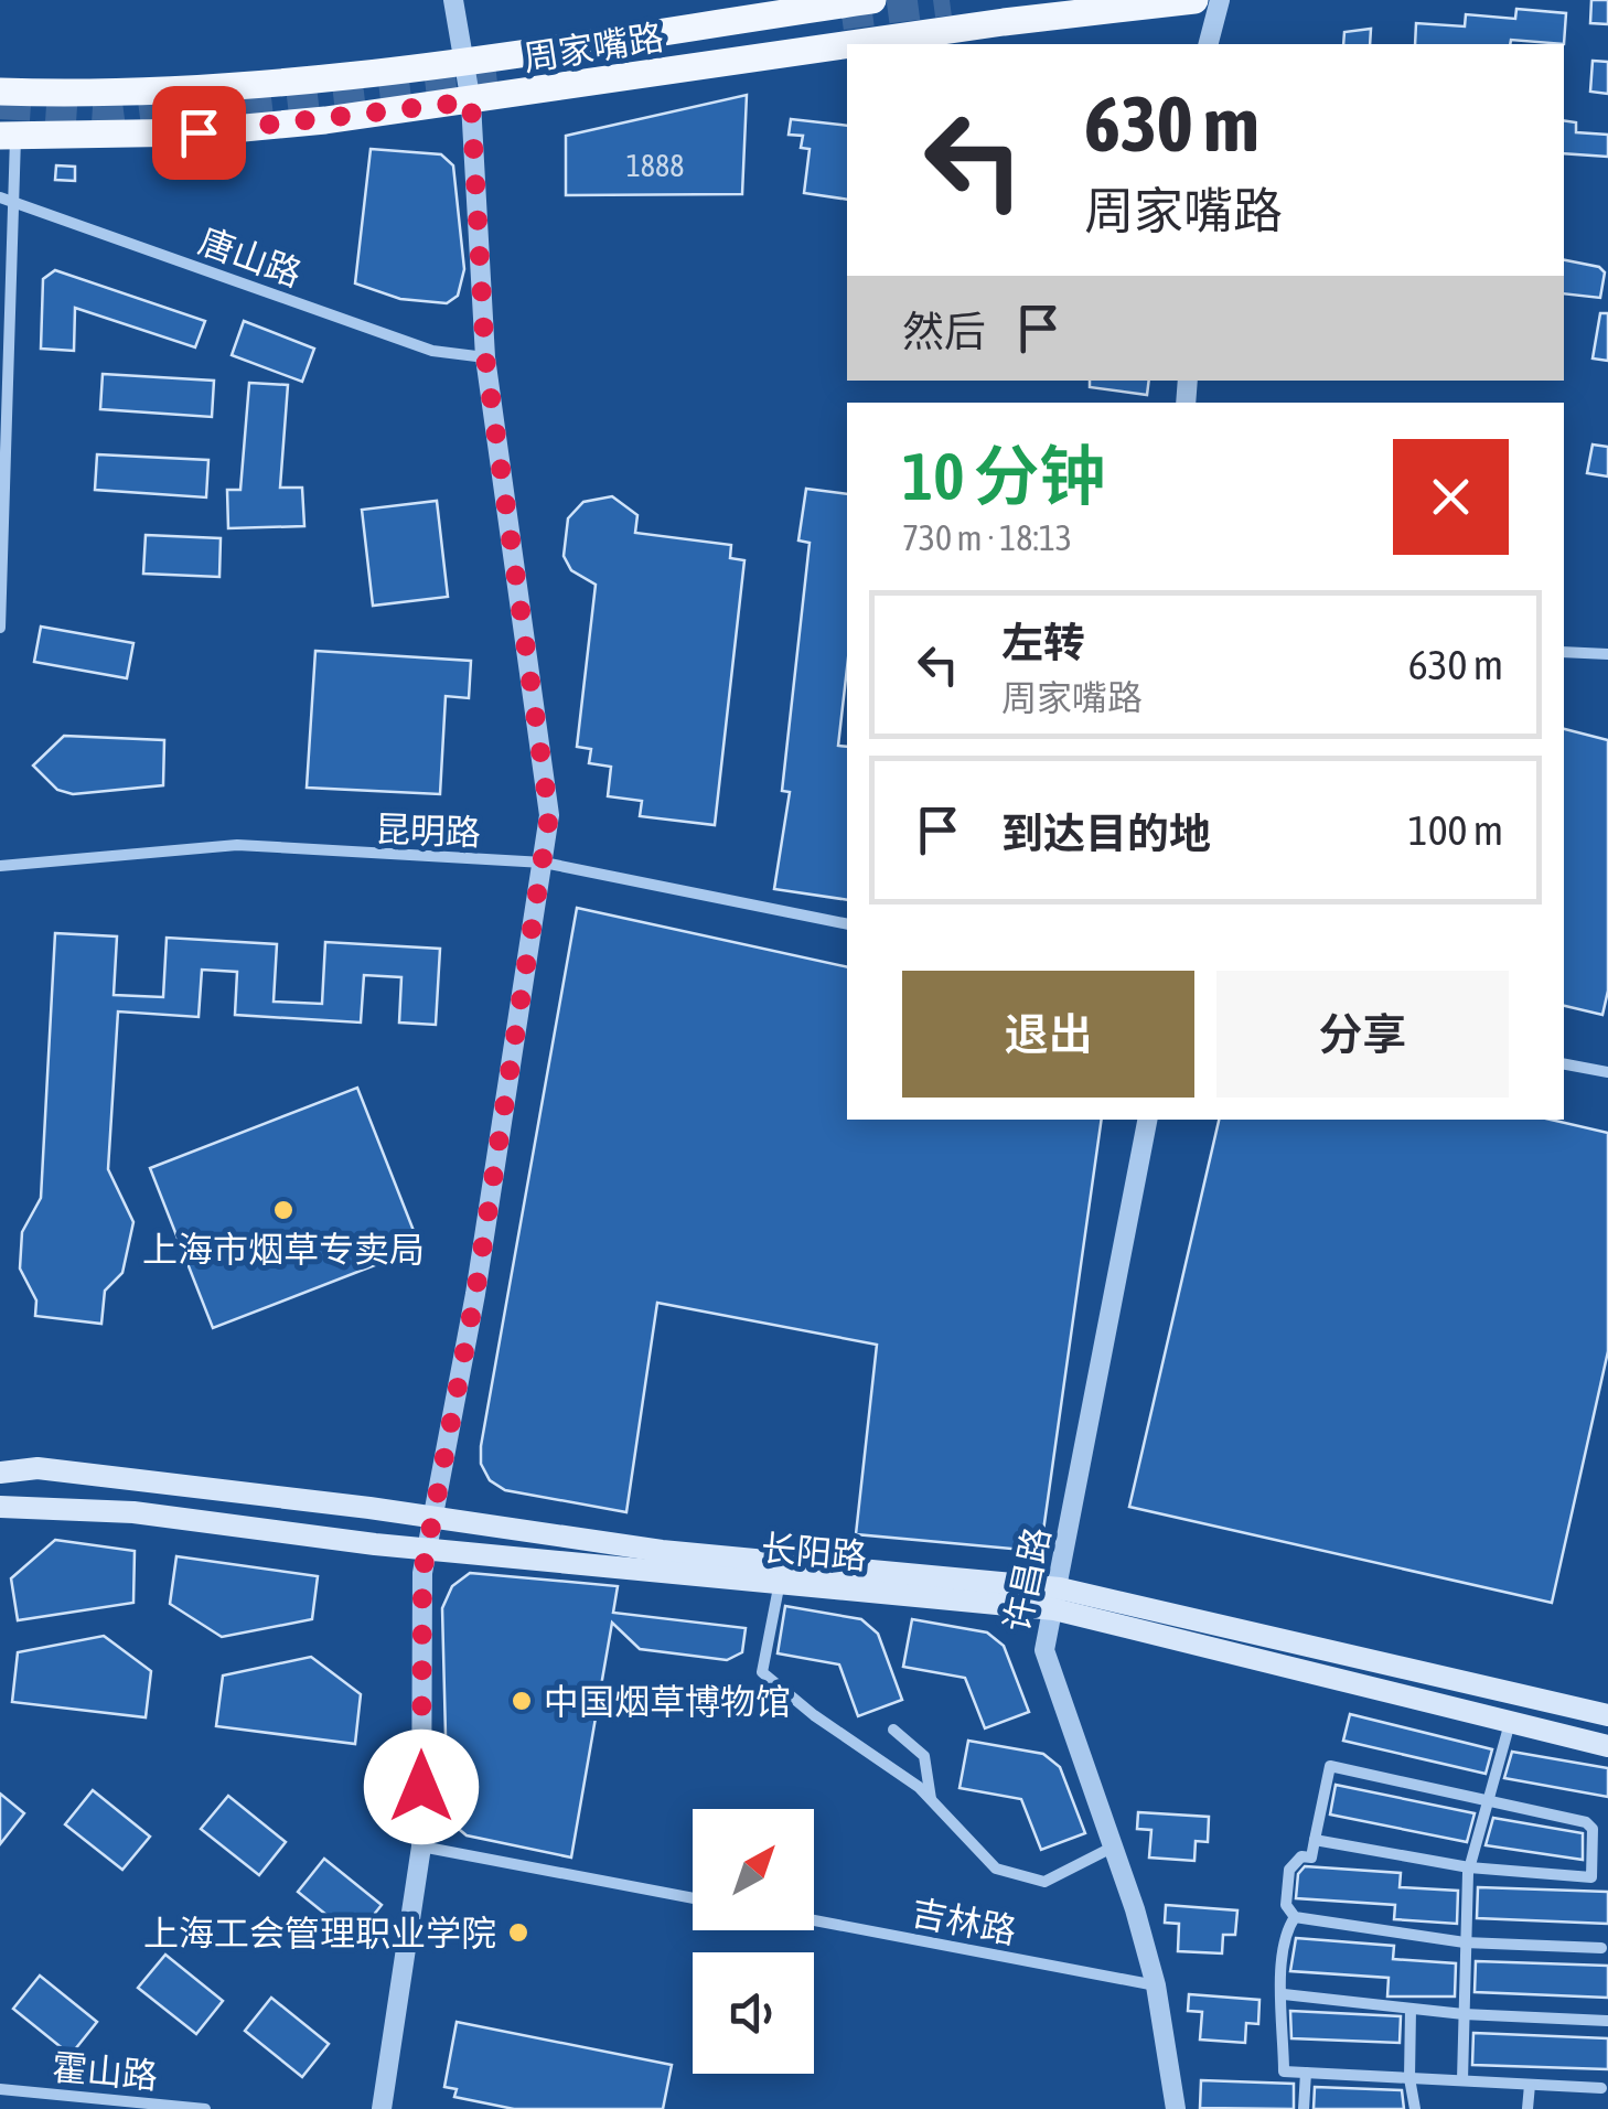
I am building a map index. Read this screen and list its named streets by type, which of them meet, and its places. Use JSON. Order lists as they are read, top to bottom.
{
  "streets": {
    "main road": ["周家嘴路", "长阳路"],
    "street": [
      "唐山路",
      "昆明路",
      "许昌路",
      "吉林路",
      "霍山路"
    ]
  },
  "crossings": [
    ["长阳路", "许昌路"],
    ["许昌路", "吉林路"]
  ],
  "places": ["上海市烟草专卖局", "中国烟草博物馆", "上海工会管理职业学院"],
  "house_numbers": ["1888"],
  "north": "top right",
  "page": {
    "turn": ["630 m", "周家嘴路"],
    "then": "然后",
    "heading": ["10 分钟", "730 m · 18:13"],
    "list": [
      {
        "name": "左转",
        "note": "周家嘴路",
        "value": "630 m"
      },
      {
        "name": "到达目的地",
        "value": "100 m"
      }
    ],
    "buttons": ["退出", "分享"]
  }
}
